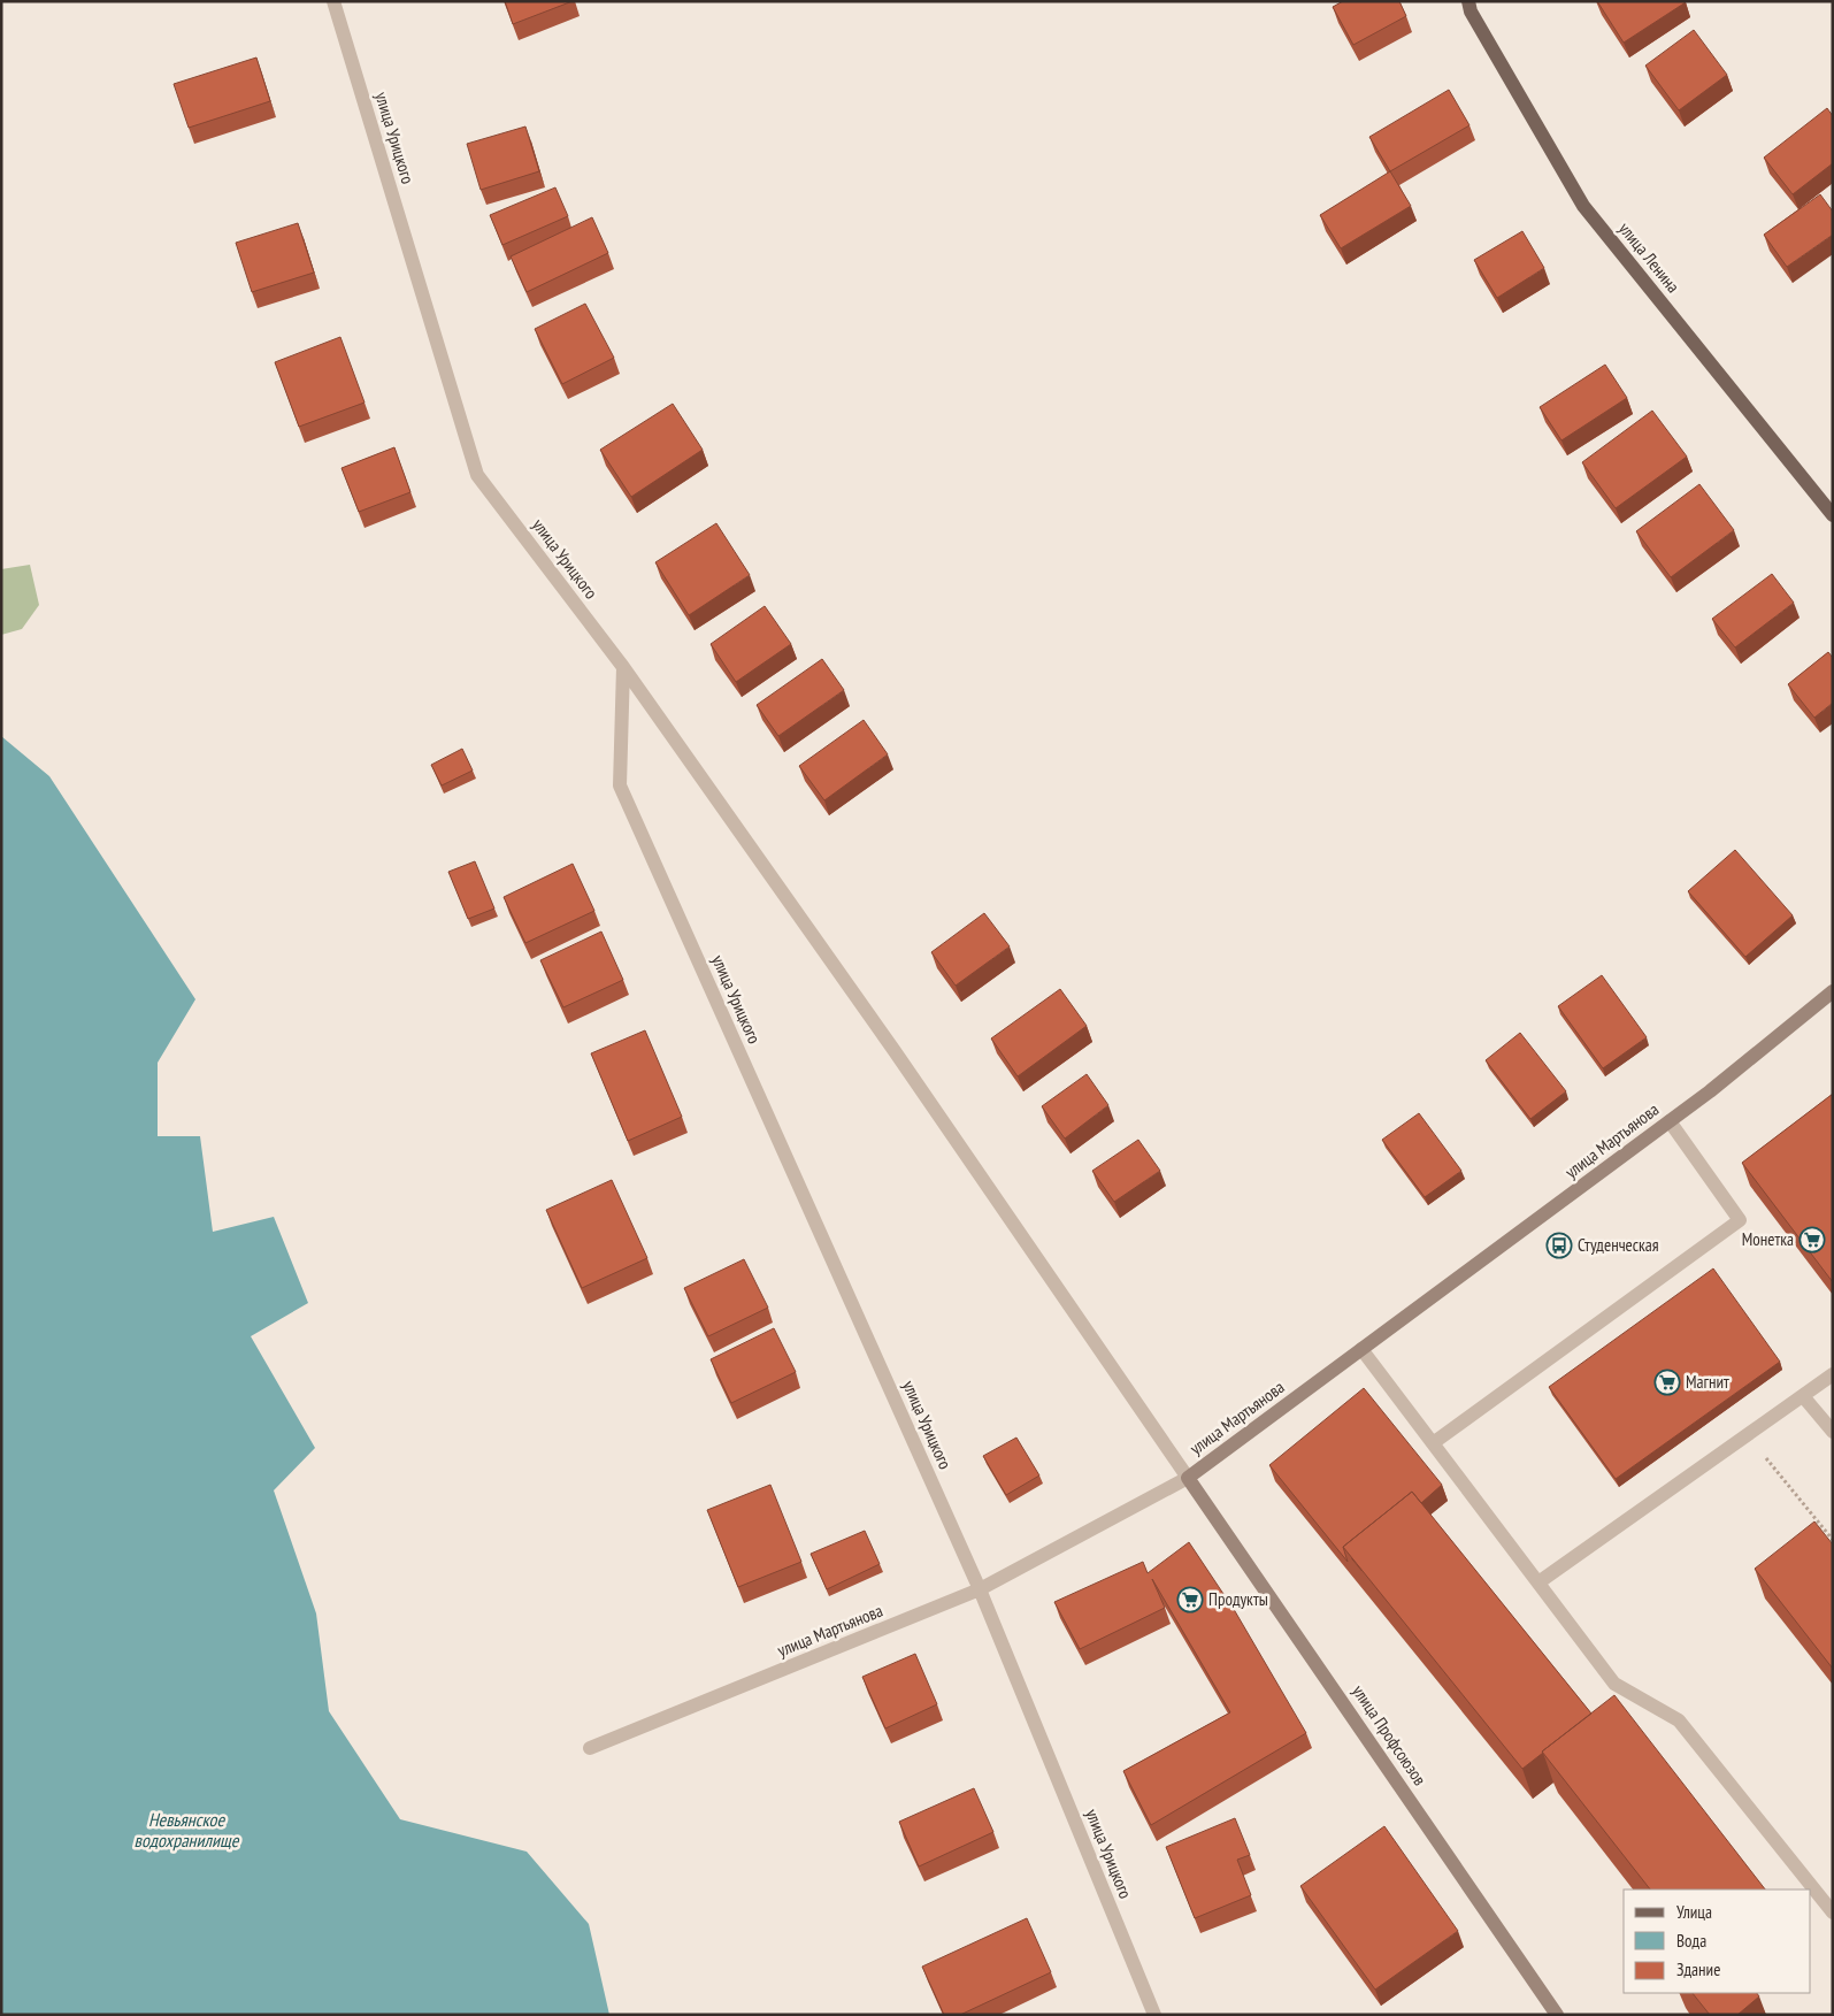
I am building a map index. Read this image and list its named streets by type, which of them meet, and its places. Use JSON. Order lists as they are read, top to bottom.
{
  "streets": {
    "main road": ["улица Ленина"],
    "street": ["улица Урицкого", "улица Мартьянова", "улица Профсоюзов"]
  },
  "crossings": [
    ["улица Урицкого", "улица Мартьянова"],
    ["улица Мартьянова", "улица Профсоюзов"]
  ],
  "water": ["Невьянское водохранилище"],
  "places": {
    "supermarket": ["Монетка", "Магнит", "Продукты"],
    "bus stop": ["Студенческая"]
  },
  "legend": ["Улица", "Вода", "Здание"]
}
